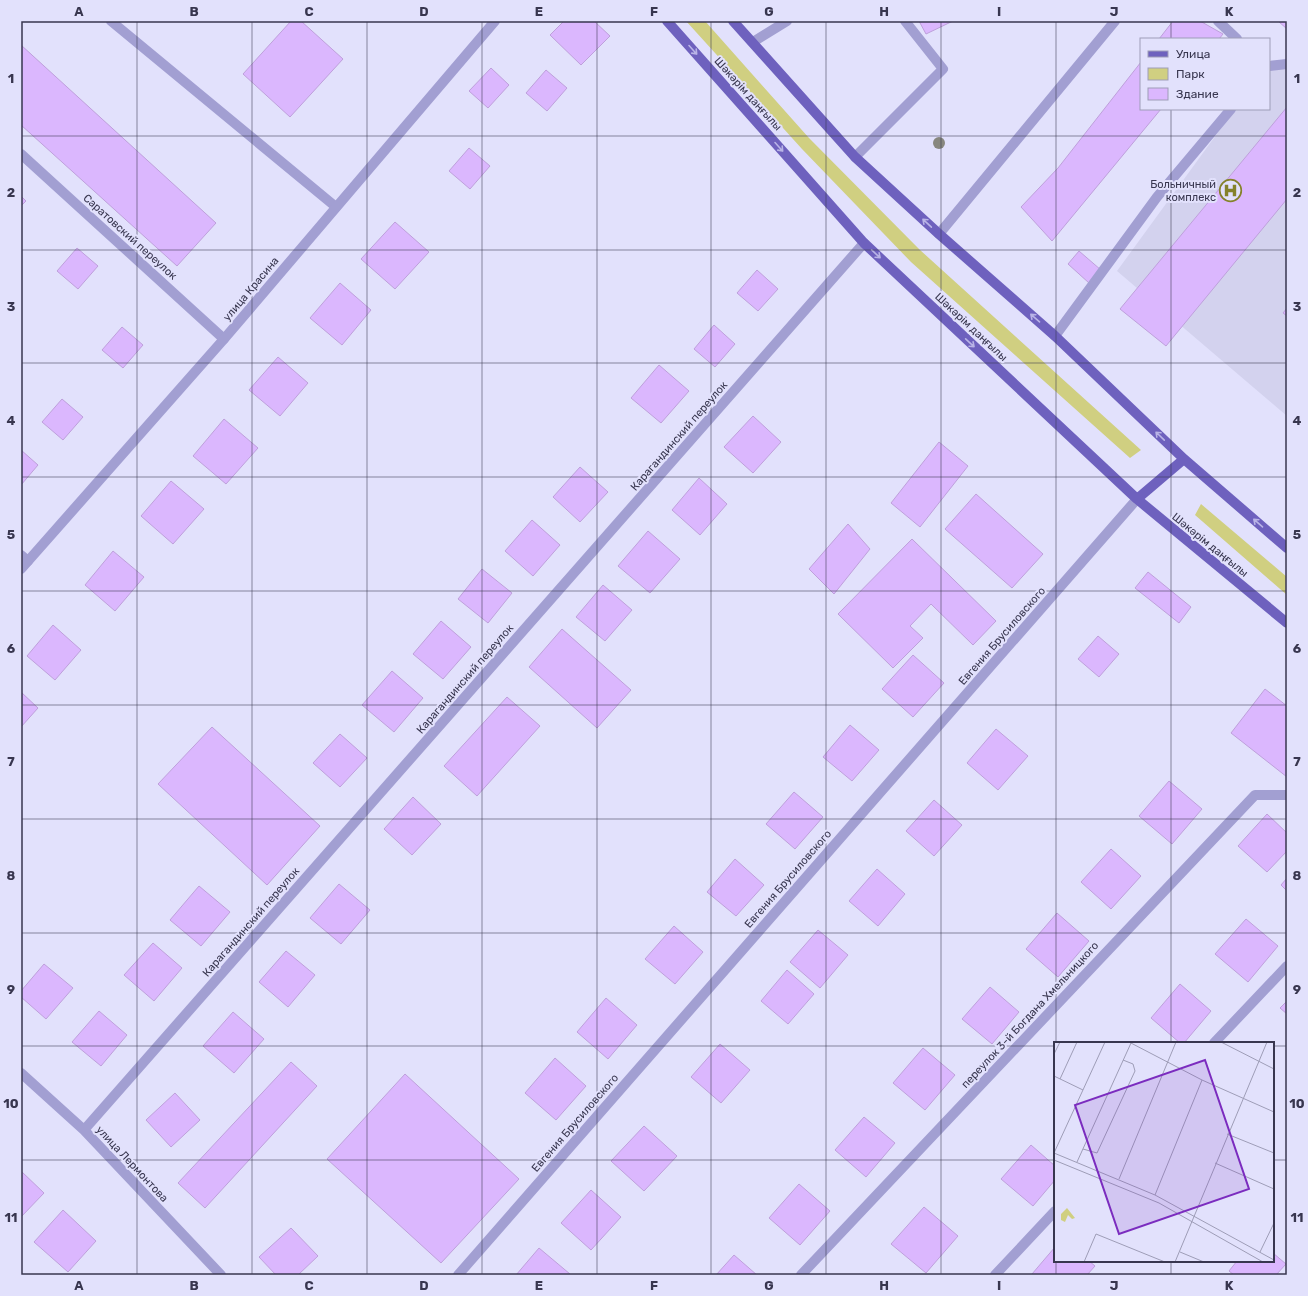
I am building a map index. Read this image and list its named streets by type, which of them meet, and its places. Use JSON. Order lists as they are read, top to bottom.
{
  "streets": {
    "main road": ["Шәкәрім даңғылы"],
    "street": [
      "Саратовский переулок",
      "улица Красина",
      "Карагандинский переулок",
      "Евгения Брусиловского",
      "переулок 3-й Богдана Хмельницкого",
      "улица Лермонтова"
    ]
  },
  "crossings": [
    ["Шәкәрім даңғылы", "Карагандинский переулок"],
    ["Шәкәрім даңғылы", "Евгения Брусиловского"],
    ["Саратовский переулок", "улица Красина"],
    ["Карагандинский переулок", "улица Лермонтова"]
  ],
  "places": {
    "hospital": ["Больничный комплекс"]
  },
  "legend": ["Улица", "Парк", "Здание"],
  "grid": {
    "columns": [
      "A",
      "B",
      "C",
      "D",
      "E",
      "F",
      "G",
      "H",
      "I",
      "J",
      "K"
    ],
    "rows": [
      "1",
      "2",
      "3",
      "4",
      "5",
      "6",
      "7",
      "8",
      "9",
      "10",
      "11"
    ]
  }
}
